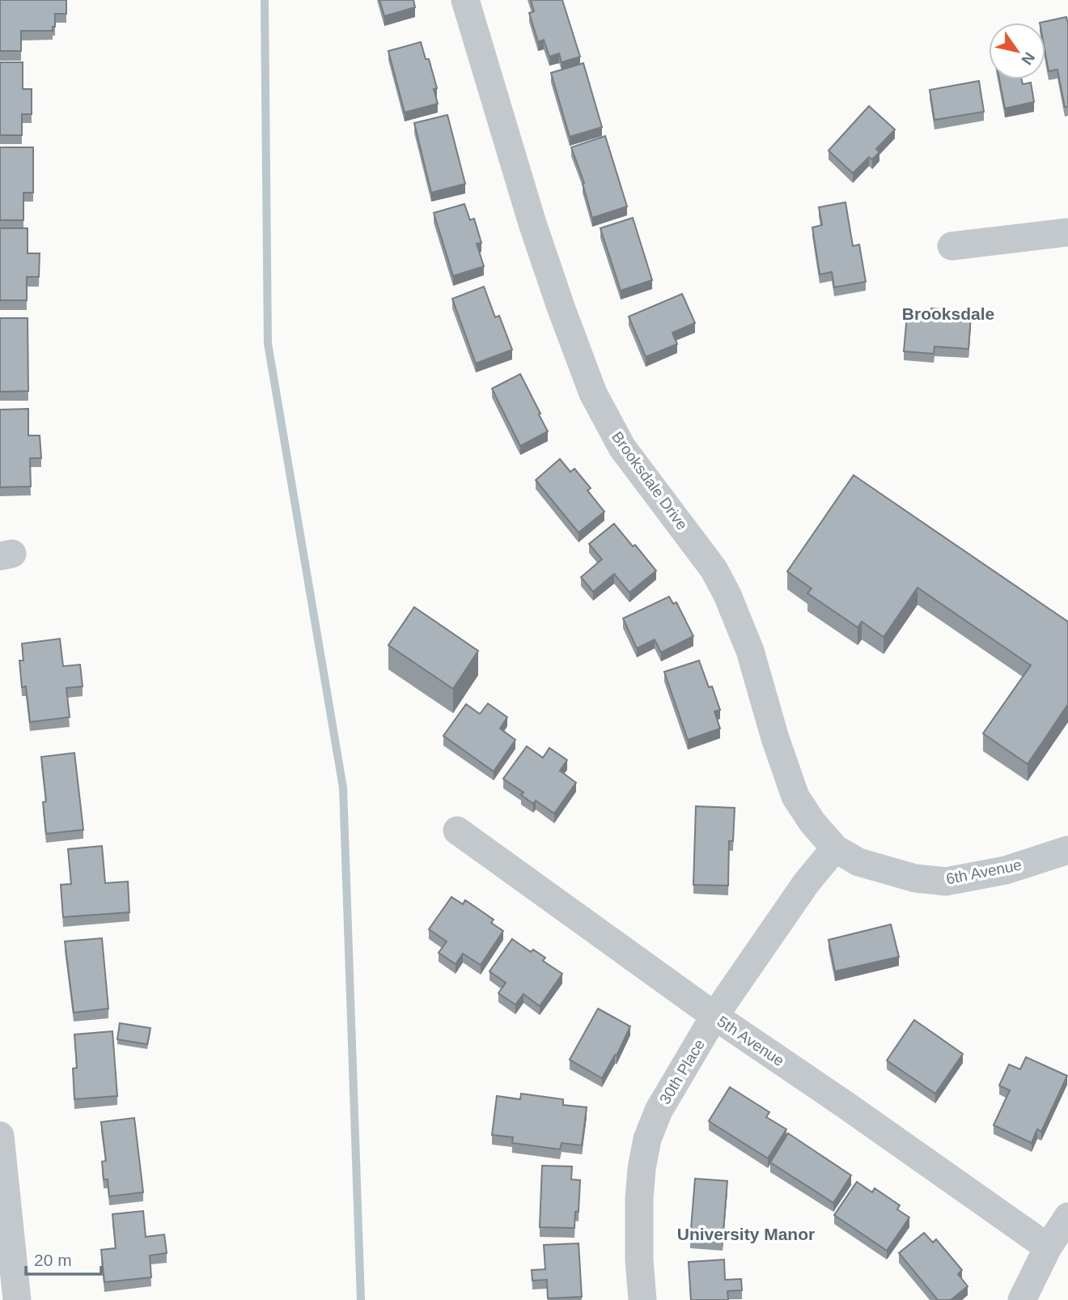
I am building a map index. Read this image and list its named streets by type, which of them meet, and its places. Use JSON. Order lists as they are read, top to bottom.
{
  "streets": {
    "street": [
      "Brooksdale Drive",
      "6th Avenue",
      "5th Avenue",
      "30th Place"
    ]
  },
  "crossings": [
    ["Brooksdale Drive", "6th Avenue"],
    ["Brooksdale Drive", "30th Place"],
    ["6th Avenue", "30th Place"],
    ["5th Avenue", "30th Place"]
  ],
  "districts": ["Brooksdale", "University Manor"],
  "scale_bar": "20 m",
  "north": "bottom right"
}
